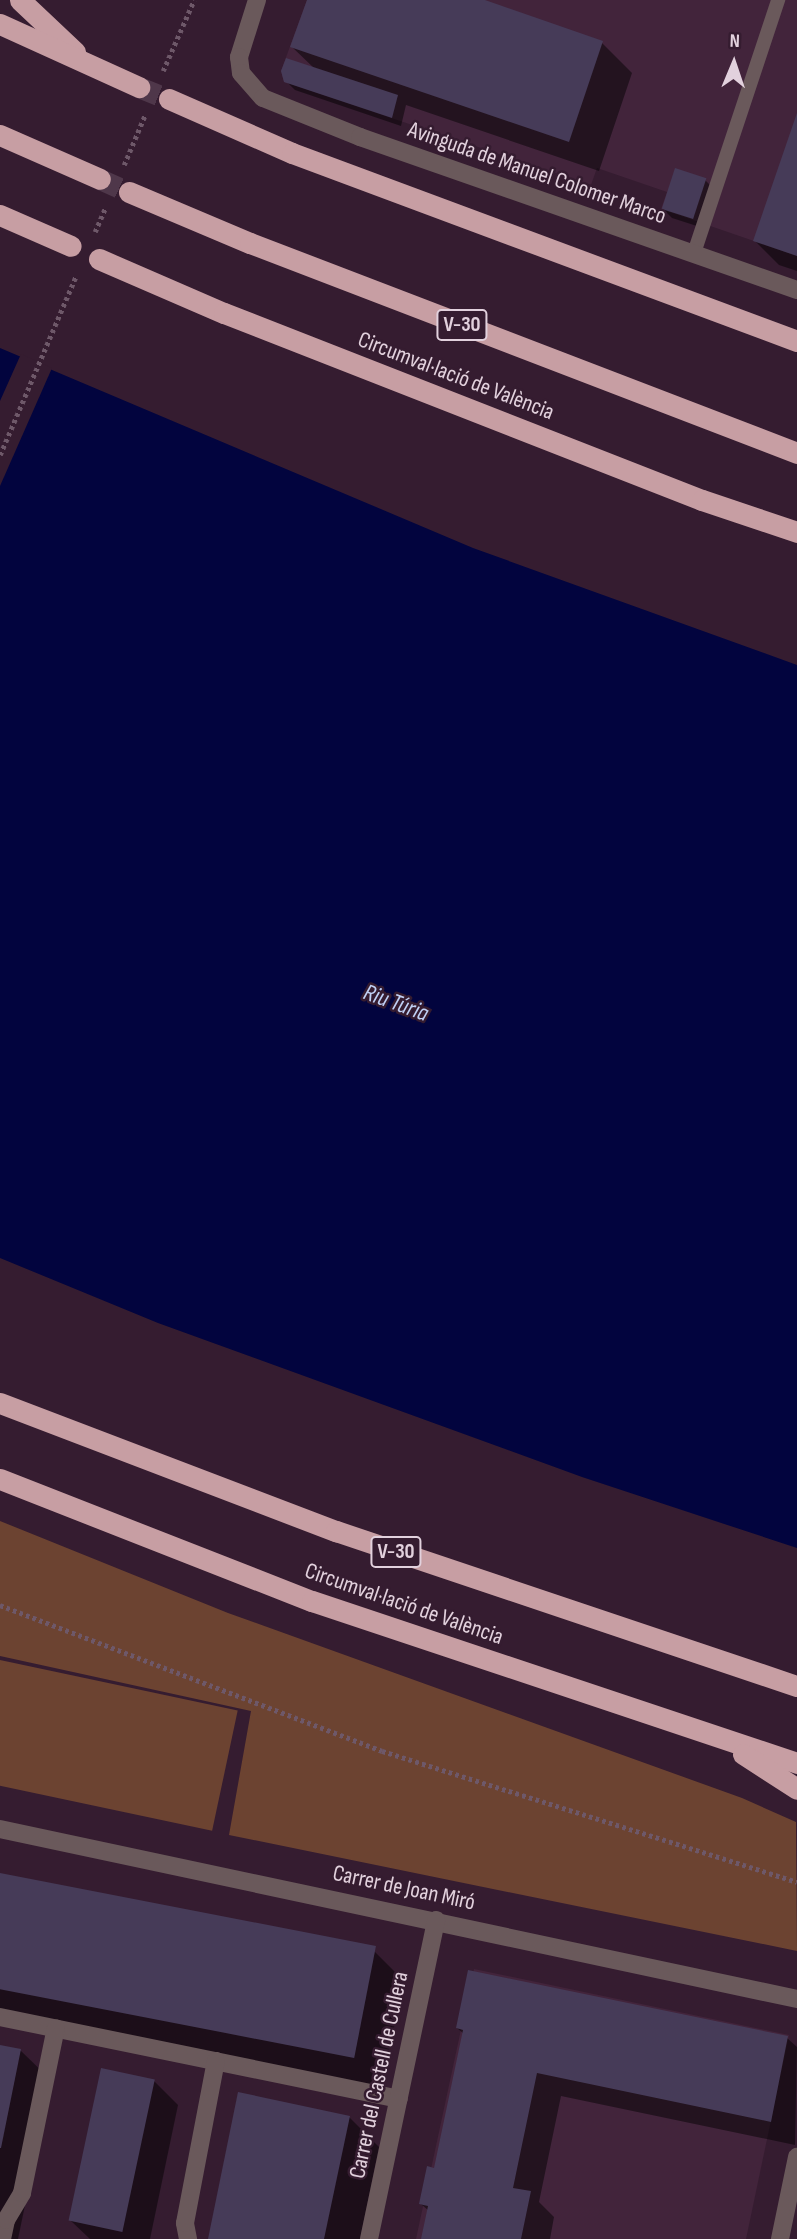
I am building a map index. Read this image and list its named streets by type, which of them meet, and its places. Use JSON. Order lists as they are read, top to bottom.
{
  "streets": {
    "highway": ["V-30", "Circumval·lació de València"],
    "street": ["Avinguda de Manuel Colomer Marco", "Carrer de Joan Miró", "Carrer del Castell de Cullera"]
  },
  "crossings": [
    ["Carrer de Joan Miró", "Carrer del Castell de Cullera"]
  ],
  "water": ["Riu Túria"],
  "north": "top"
}
